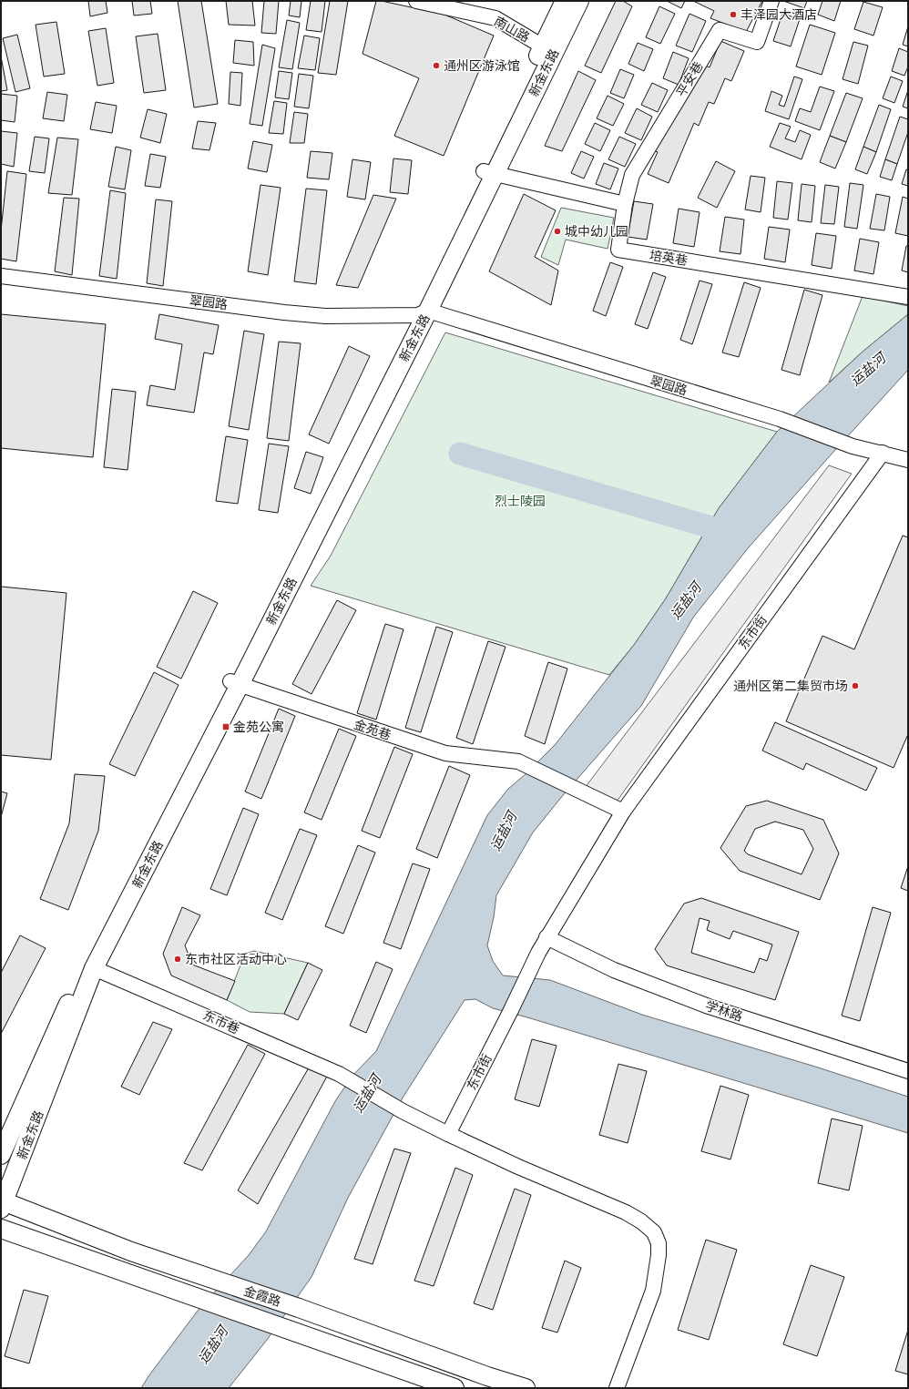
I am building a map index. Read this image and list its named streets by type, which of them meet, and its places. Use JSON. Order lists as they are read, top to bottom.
{
  "streets": {
    "main road": ["新金东路", "金霞路"],
    "street": [
      "南山路",
      "平安巷",
      "培英巷",
      "翠园路",
      "东市街",
      "金苑巷",
      "学林路",
      "东市巷"
    ]
  },
  "crossings": [
    ["南山路", "新金东路"],
    ["新金东路", "翠园路"],
    ["新金东路", "金苑巷"],
    ["新金东路", "东市巷"],
    ["新金东路", "金霞路"],
    ["平安巷", "培英巷"],
    ["翠园路", "东市街"],
    ["东市街", "金苑巷"],
    ["东市街", "学林路"],
    ["东市街", "东市巷"]
  ],
  "water": ["运盐河"],
  "parks": ["烈士陵园"],
  "places": {
    "other": [
      "丰泽园大酒店",
      "通州区游泳馆",
      "城中幼儿园",
      "通州区第二集贸市场",
      "东市社区活动中心"
    ],
    "transit": ["金苑公寓"]
  }
}
